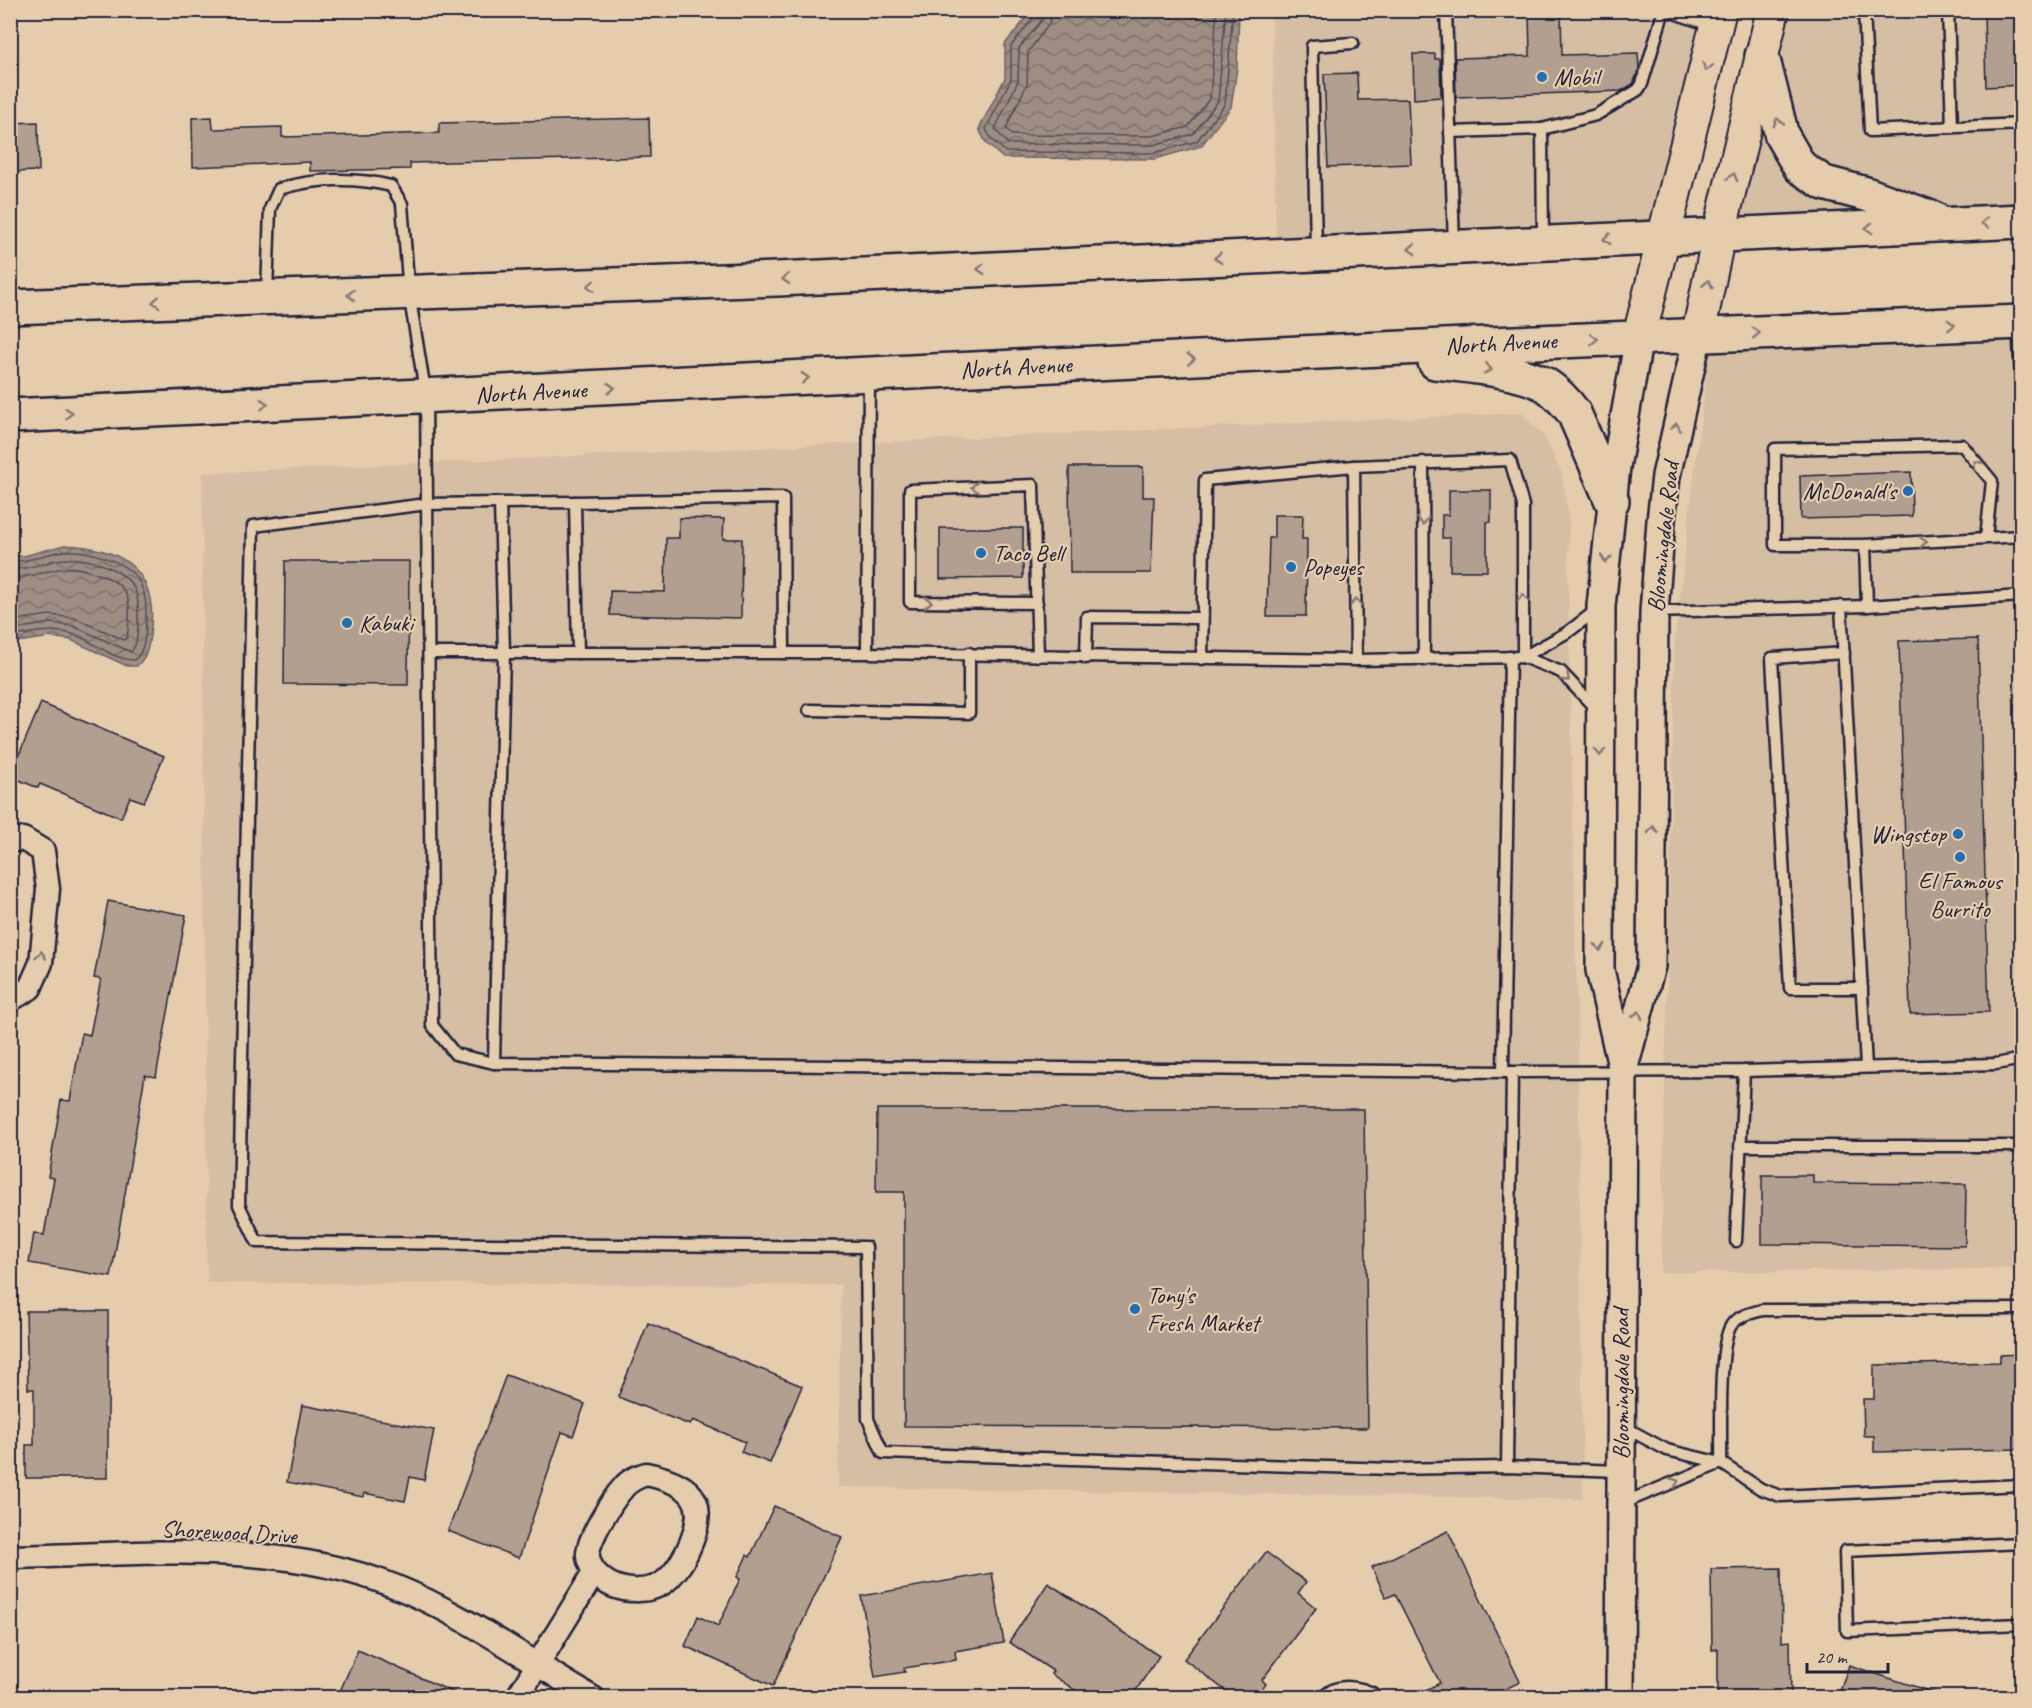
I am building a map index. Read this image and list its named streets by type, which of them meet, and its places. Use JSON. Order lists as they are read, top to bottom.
{
  "streets": {
    "main road": ["North Avenue", "Bloomingdale Road"],
    "street": ["Shorewood Drive"]
  },
  "crossings": [
    ["North Avenue", "Bloomingdale Road"]
  ],
  "places": [
    "Mobil",
    "McDonald's",
    "Taco Bell",
    "Popeyes",
    "Kabuki",
    "Wingstop",
    "El Famous Burrito",
    "Tony's Fresh Market"
  ],
  "scale_bar": "20 m"
}
